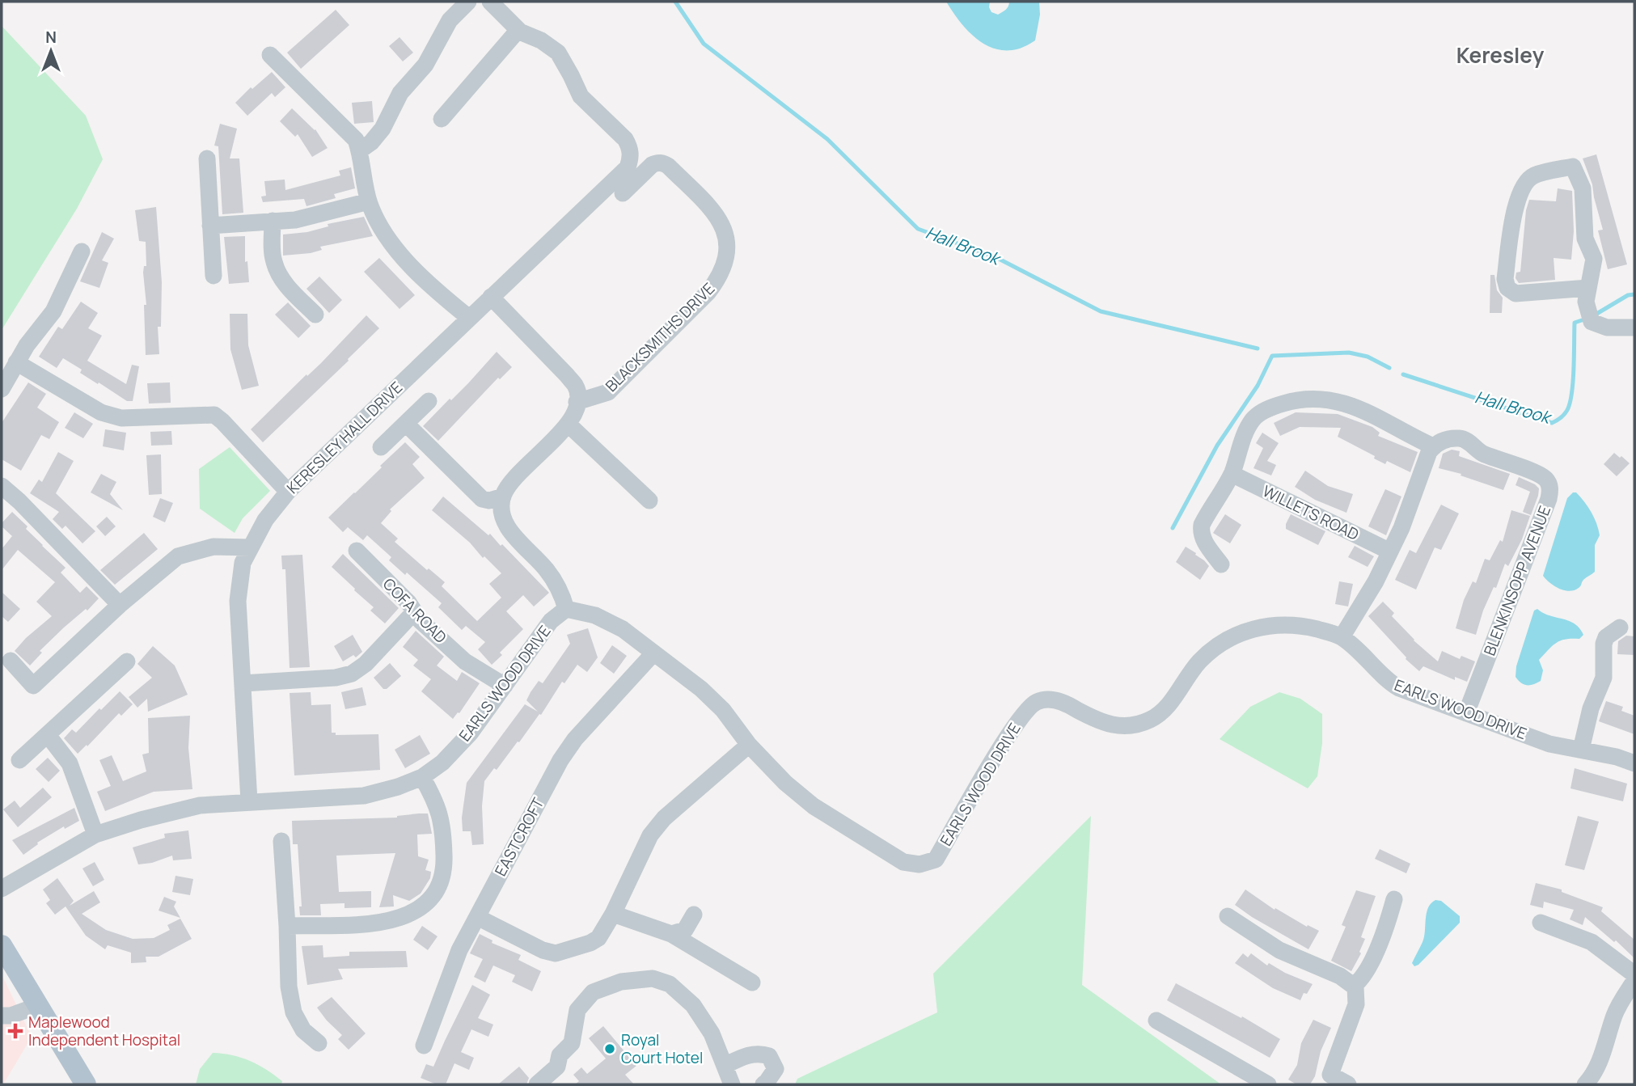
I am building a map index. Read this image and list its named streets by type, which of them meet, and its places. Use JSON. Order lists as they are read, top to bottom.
{
  "streets": {
    "street": [
      "BLACKSMITHS DRIVE",
      "KERESLEY HALL DRIVE",
      "WILLETS ROAD",
      "BLENKINSOPP AVENUE",
      "COFA ROAD",
      "EARLS WOOD DRIVE",
      "EASTCROFT"
    ]
  },
  "crossings": [
    ["KERESLEY HALL DRIVE", "EARLS WOOD DRIVE"],
    ["BLENKINSOPP AVENUE", "EARLS WOOD DRIVE"],
    ["COFA ROAD", "EARLS WOOD DRIVE"],
    ["EARLS WOOD DRIVE", "EASTCROFT"]
  ],
  "districts": ["Keresley"],
  "water": ["Hall Brook"],
  "places": {
    "health": ["Maplewood Independent Hospital"],
    "other": ["Royal Court Hotel"]
  },
  "north": "top"
}
